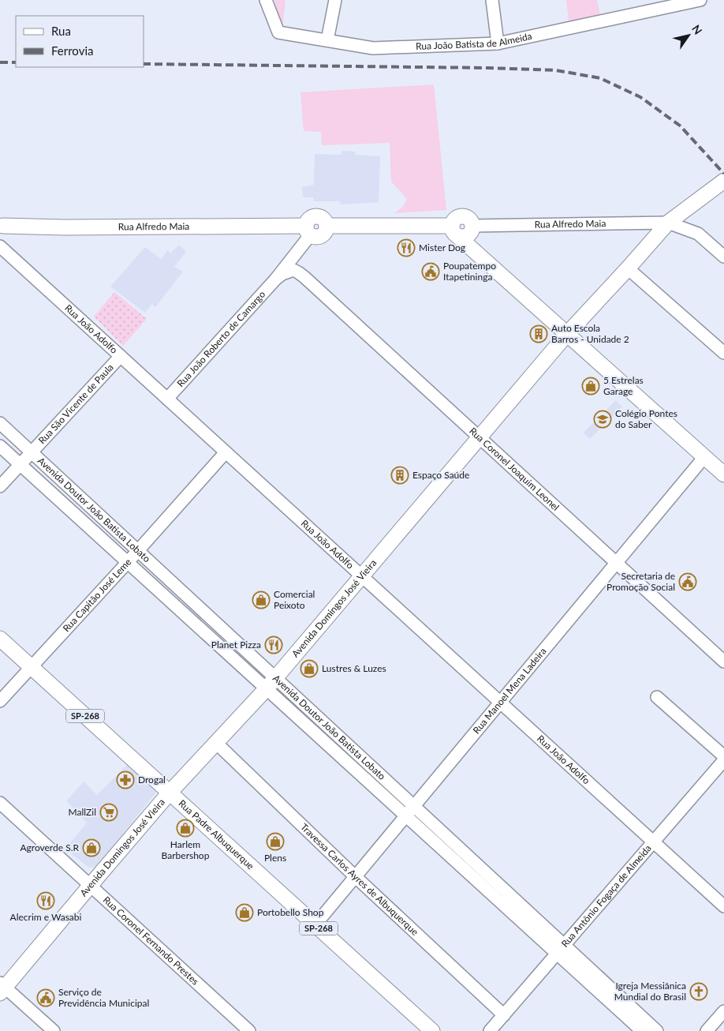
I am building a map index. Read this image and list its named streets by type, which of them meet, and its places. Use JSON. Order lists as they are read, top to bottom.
{
  "streets": {
    "main road": [
      "Rua Alfredo Maia",
      "Avenida Domingos José Vieira",
      "SP-268",
      "Rua Padre Albuquerque"
    ],
    "street": [
      "Rua João Batista de Almeida",
      "Rua João Adolfo",
      "Rua João Roberto de Camargo",
      "Rua São Vicente de Paula",
      "Rua Coronel Joaquim Leonel",
      "Avenida Doutor João Batista Lobato",
      "Rua Capitão José Leme",
      "Rua Manoel Mena Ladeira",
      "Travessa Carlos Ayres de Albuquerque",
      "Rua Antônio Fogaça de Almeida",
      "Rua Coronel Fernando Prestes"
    ]
  },
  "crossings": [
    ["Rua Alfredo Maia", "Rua João Roberto de Camargo"],
    ["Rua Alfredo Maia", "Avenida Domingos José Vieira"],
    ["Rua João Adolfo", "Rua João Roberto de Camargo"],
    ["Rua João Adolfo", "Rua São Vicente de Paula"],
    ["Rua João Adolfo", "Rua Capitão José Leme"],
    ["Rua João Adolfo", "Avenida Domingos José Vieira"],
    ["Rua João Adolfo", "Rua Manoel Mena Ladeira"],
    ["Rua João Adolfo", "Rua Antônio Fogaça de Almeida"],
    ["Rua São Vicente de Paula", "Avenida Doutor João Batista Lobato"],
    ["Rua Coronel Joaquim Leonel", "Avenida Domingos José Vieira"],
    ["Rua Coronel Joaquim Leonel", "Rua Manoel Mena Ladeira"],
    ["Avenida Doutor João Batista Lobato", "Rua Capitão José Leme"],
    ["Avenida Doutor João Batista Lobato", "Avenida Domingos José Vieira"],
    ["Avenida Doutor João Batista Lobato", "Rua Manoel Mena Ladeira"],
    ["Avenida Doutor João Batista Lobato", "Rua Antônio Fogaça de Almeida"],
    ["Rua Capitão José Leme", "Rua Padre Albuquerque"],
    ["Avenida Domingos José Vieira", "Rua Padre Albuquerque"],
    ["Avenida Domingos José Vieira", "Travessa Carlos Ayres de Albuquerque"],
    ["Avenida Domingos José Vieira", "Rua Coronel Fernando Prestes"],
    ["Rua Manoel Mena Ladeira", "Rua Padre Albuquerque"],
    ["Rua Manoel Mena Ladeira", "Travessa Carlos Ayres de Albuquerque"],
    ["Travessa Carlos Ayres de Albuquerque", "Rua Antônio Fogaça de Almeida"]
  ],
  "places": {
    "restaurant": ["Mister Dog", "Planet Pizza", "Alecrim e Wasabi"],
    "public building": ["Poupatempo Itapetininga", "Secretaria de Promoção Social", "Serviço de Previdência Municipal"],
    "building": ["Auto Escola Barros - Unidade 2", "Espaço Saúde"],
    "shop": [
      "5 Estrelas Garage",
      "Comercial Peixoto",
      "Lustres & Luzes",
      "Harlem Barbershop",
      "Plens",
      "Agroverde S.R",
      "Portobello Shop"
    ],
    "school or university": ["Colégio Pontes do Saber"],
    "pharmacy": ["Drogal"],
    "supermarket": ["MallZil"],
    "church": ["Igreja Messiânica Mundial do Brasil"]
  },
  "legend": ["Rua", "Ferrovia"],
  "north": "top right"
}
